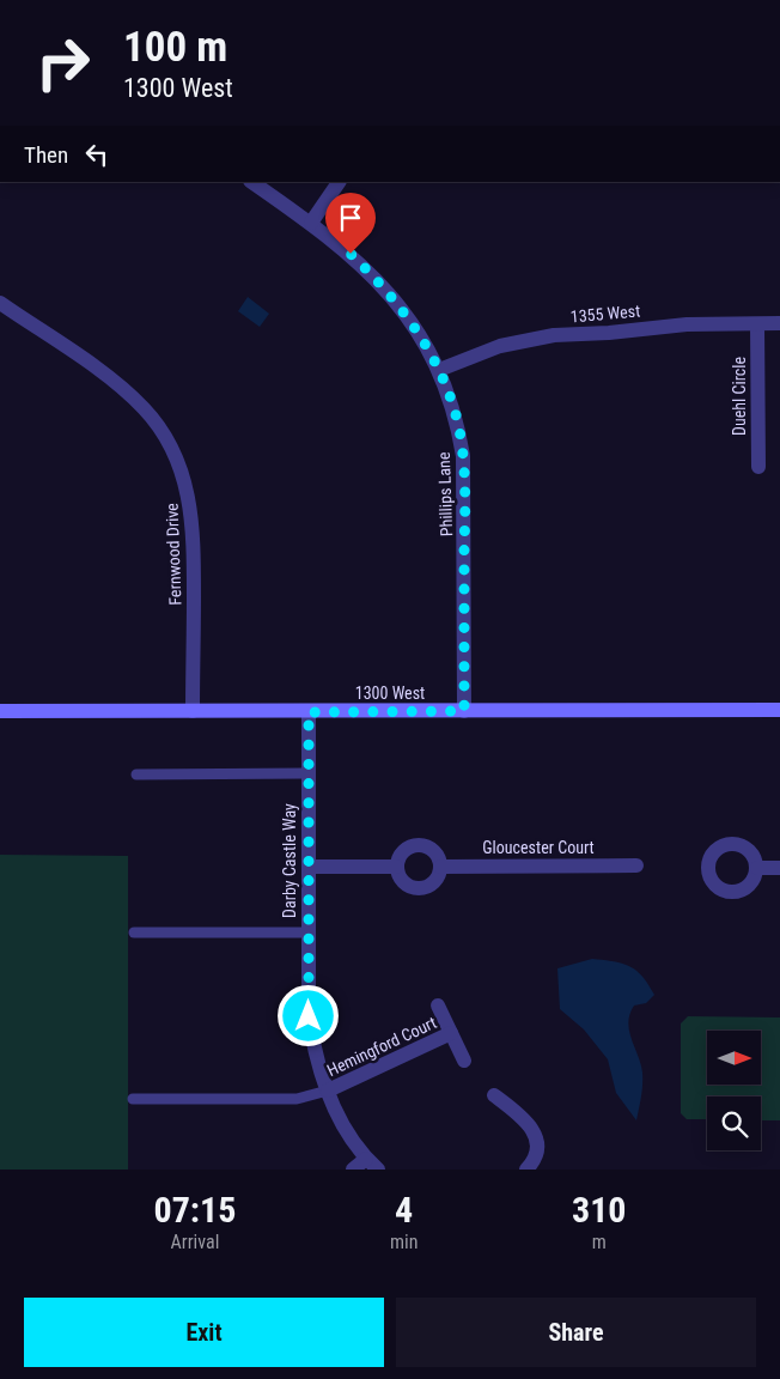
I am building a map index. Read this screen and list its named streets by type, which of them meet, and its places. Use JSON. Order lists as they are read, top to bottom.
{
  "streets": {
    "street": [
      "1355 West",
      "Duehl Circle",
      "Phillips Lane",
      "Fernwood Drive",
      "1300 West",
      "Gloucester Court",
      "Darby Castle Way",
      "Hemingford Court"
    ]
  },
  "crossings": [
    ["1355 West", "Duehl Circle"],
    ["1355 West", "Phillips Lane"],
    ["Phillips Lane", "1300 West"],
    ["Fernwood Drive", "1300 West"],
    ["1300 West", "Darby Castle Way"],
    ["Darby Castle Way", "Hemingford Court"]
  ],
  "north": "right",
  "page": {
    "turn": ["100 m", "1300 West"],
    "then": "Then",
    "eta": [
      "07:15",
      "Arrival",
      "4",
      "min",
      "310",
      "m"
    ],
    "buttons": ["Exit", "Share"]
  }
}
